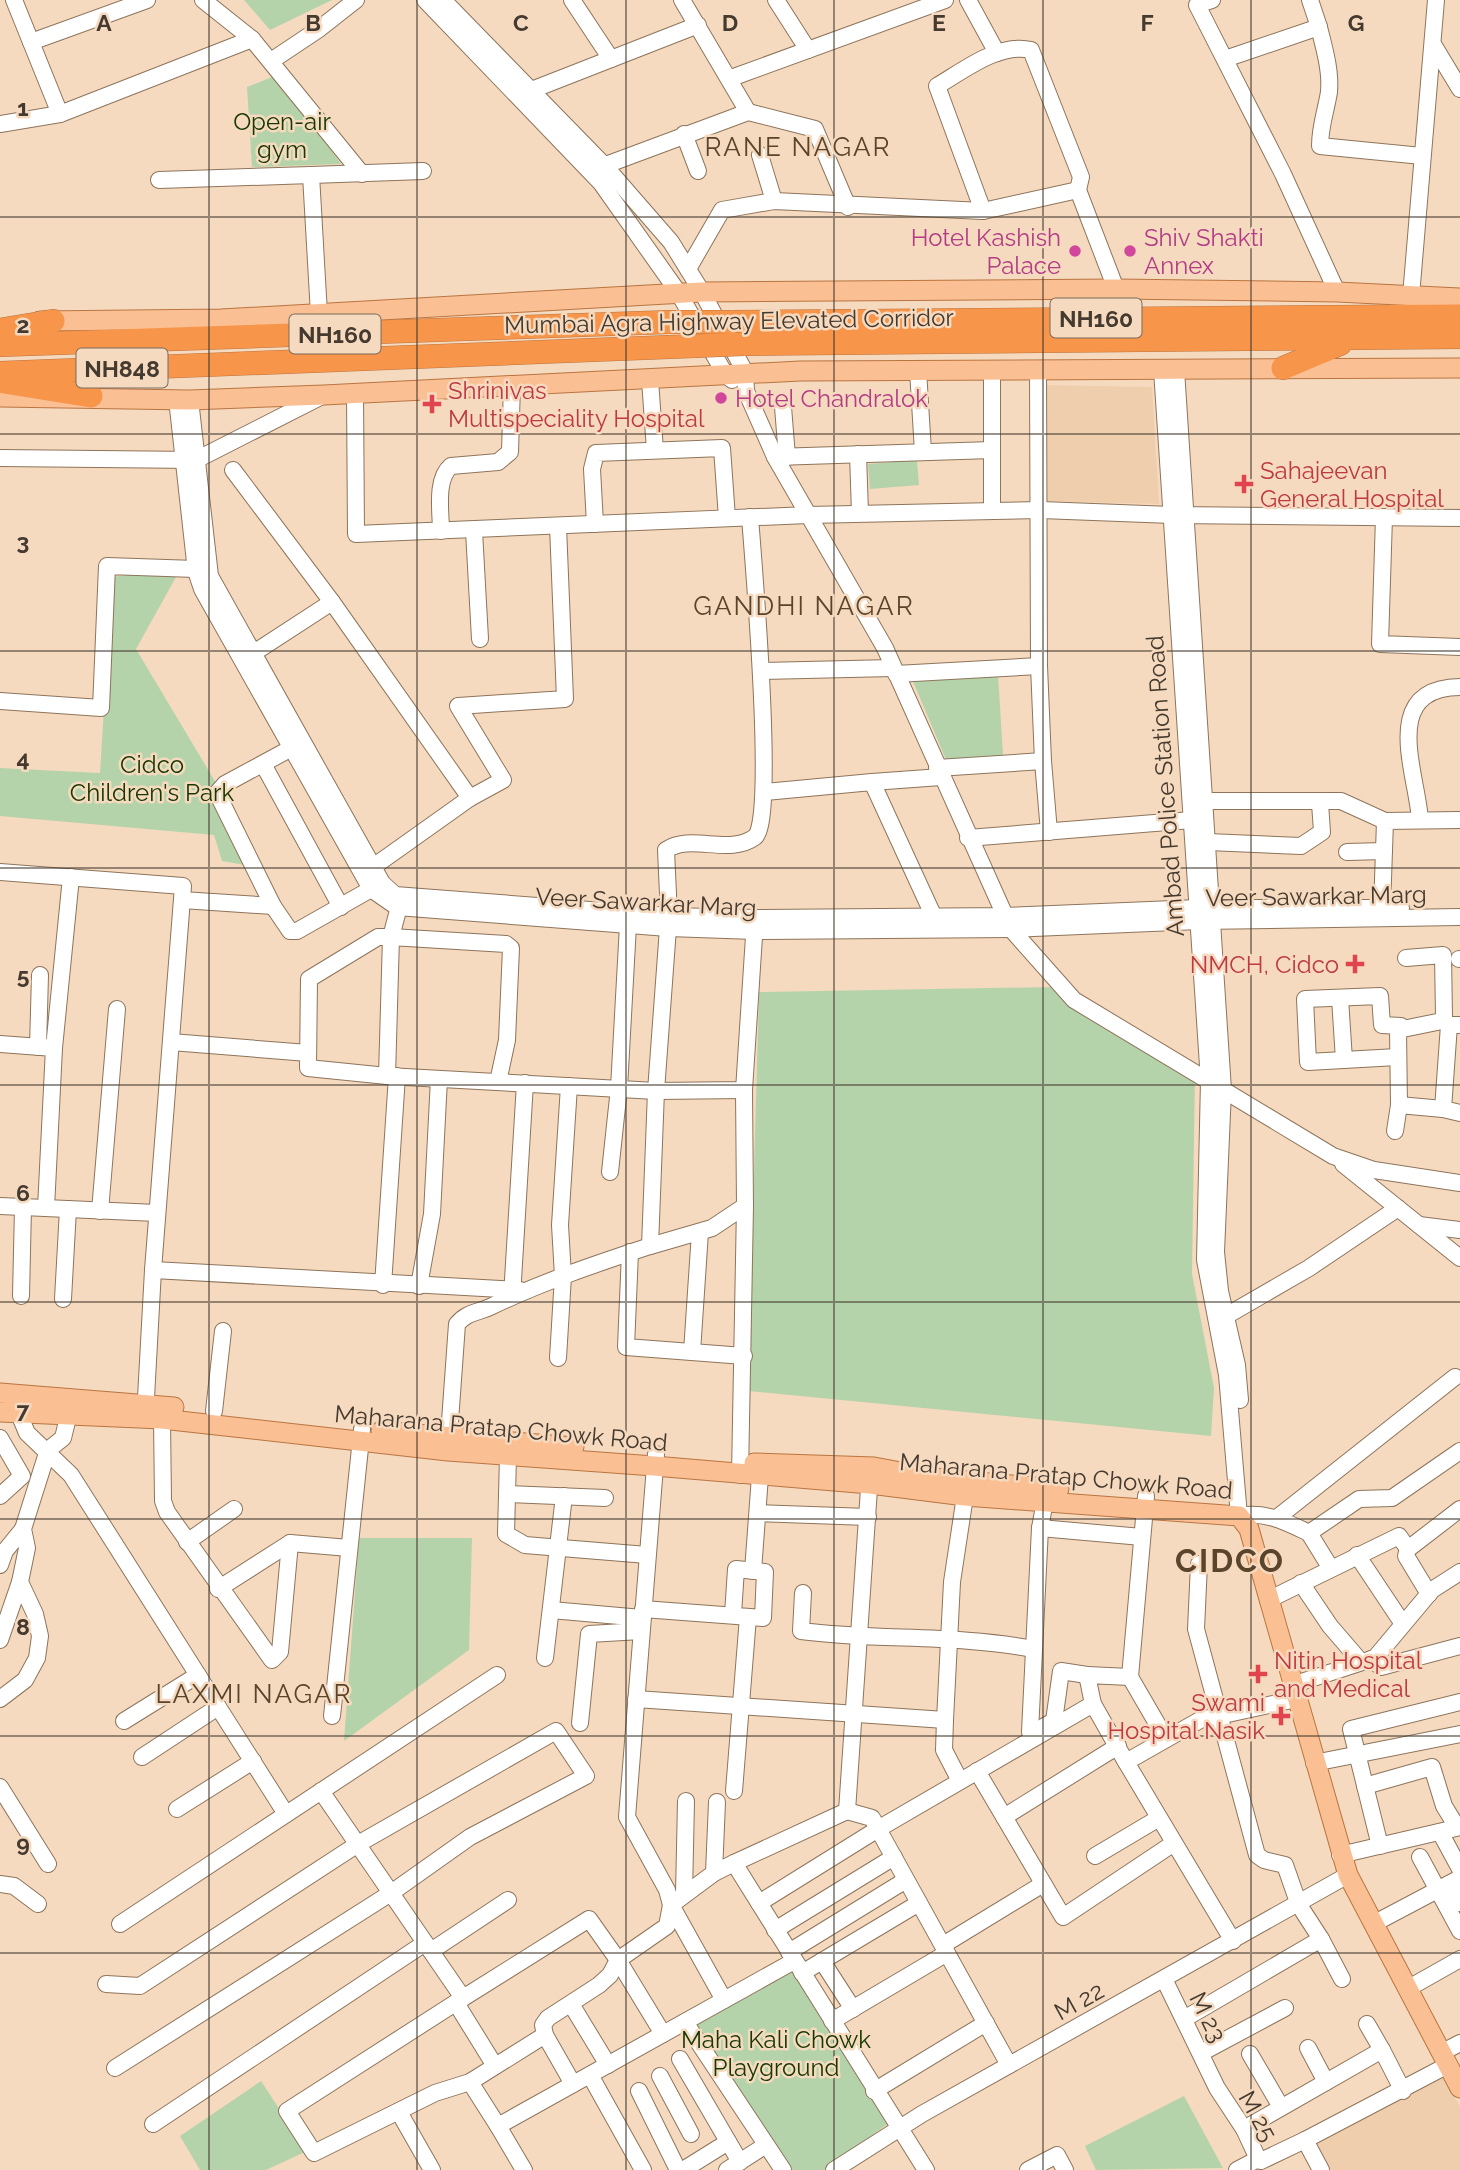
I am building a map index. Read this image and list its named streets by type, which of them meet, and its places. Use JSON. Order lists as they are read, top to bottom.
{
  "streets": {
    "highway": ["NH160", "Mumbai Agra Highway Elevated Corridor", "NH848"],
    "main road": ["Ambad Police Station Road", "Maharana Pratap Chowk Road"],
    "street": [
      "Veer Sawarkar Marg",
      "M 22",
      "M 23",
      "M 25"
    ]
  },
  "crossings": [
    ["Ambad Police Station Road", "Veer Sawarkar Marg"],
    ["Ambad Police Station Road", "Maharana Pratap Chowk Road"],
    ["Ambad Police Station Road", "M 22"],
    ["M 22", "M 23"],
    ["M 23", "M 25"]
  ],
  "districts": [
    "RANE NAGAR",
    "GANDHI NAGAR",
    "CIDCO",
    "LAXMI NAGAR"
  ],
  "parks": ["Open-air gym", "Cidco Children's Park", "Maha Kali Chowk Playground"],
  "places": {
    "other": ["Hotel Kashish Palace", "Shiv Shakti Annex", "Hotel Chandralok"],
    "health": [
      "Shrinivas Multispeciality Hospital",
      "Sahajeevan General Hospital",
      "NMCH, Cidco",
      "Nitin Hospital and Medical",
      "Swami Hospital Nasik"
    ]
  },
  "grid": {
    "columns": [
      "A",
      "B",
      "C",
      "D",
      "E",
      "F",
      "G"
    ],
    "rows": [
      "1",
      "2",
      "3",
      "4",
      "5",
      "6",
      "7",
      "8",
      "9"
    ]
  }
}
